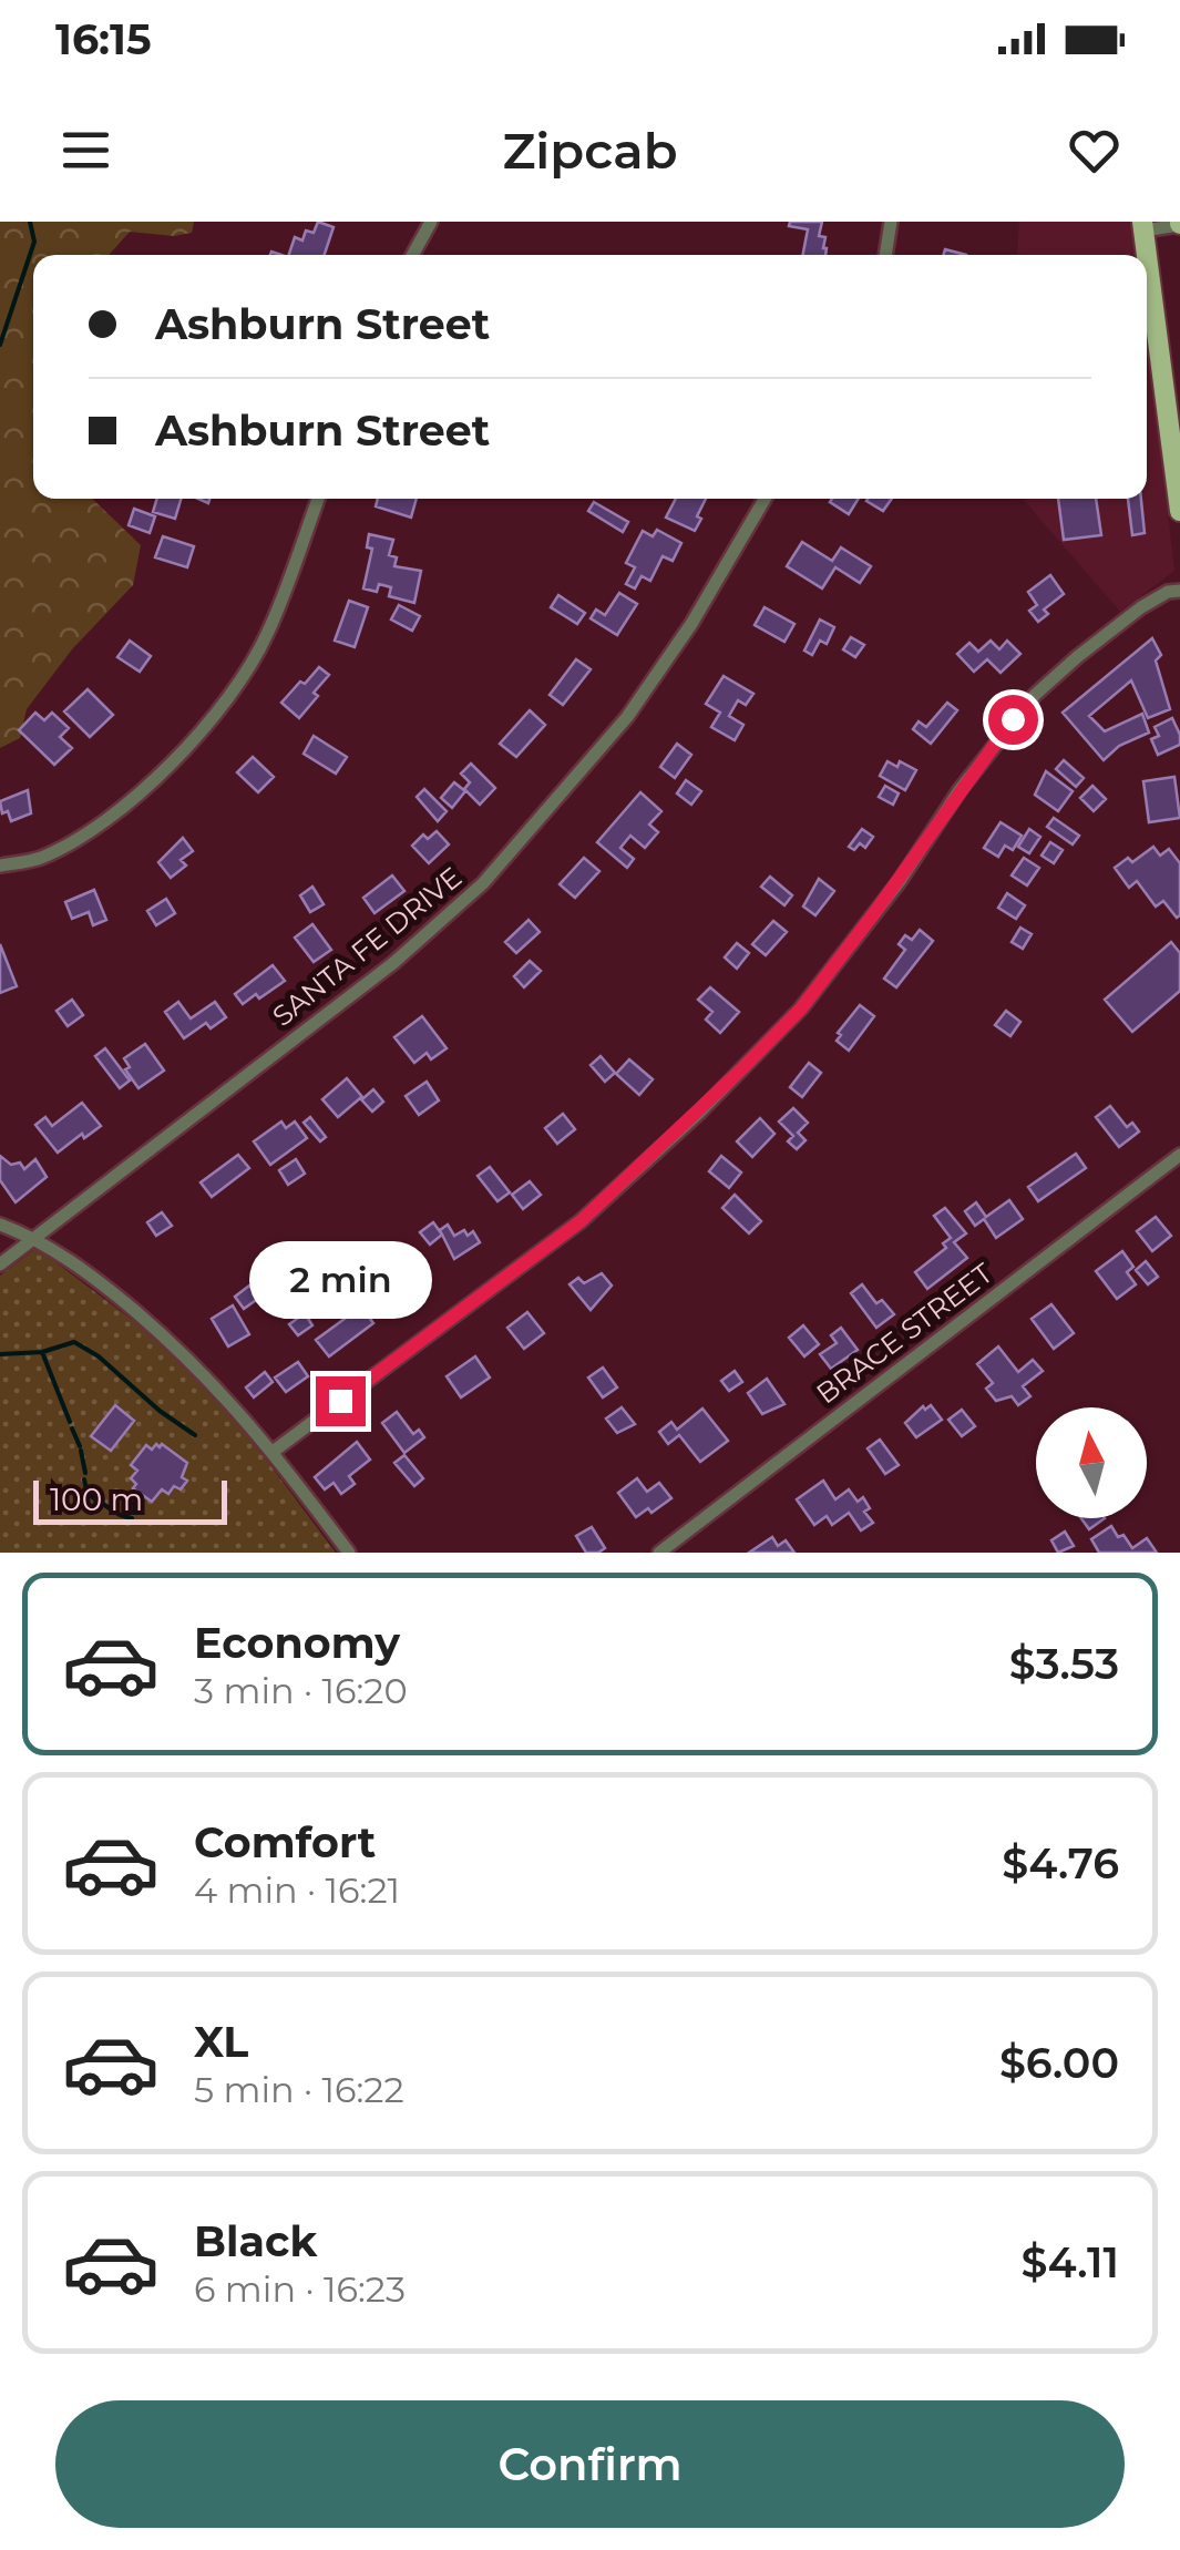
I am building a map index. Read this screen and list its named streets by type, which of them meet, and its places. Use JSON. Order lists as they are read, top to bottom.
{
  "streets": {
    "street": ["SANTA FE DRIVE", "BRACE STREET"]
  },
  "scale_bar": "100 m",
  "north": "top",
  "page": {
    "status": "16:15",
    "header": "Zipcab",
    "banner": ["Ashburn Street", "Ashburn Street"],
    "bubble": "2 min",
    "scale": "100 m",
    "list": [
      {
        "name": "Economy",
        "note": "3 min · 16:20",
        "value": "$3.53"
      },
      {
        "name": "Comfort",
        "note": "4 min · 16:21",
        "value": "$4.76"
      },
      {
        "name": "XL",
        "note": "5 min · 16:22",
        "value": "$6.00"
      },
      {
        "name": "Black",
        "note": "6 min · 16:23",
        "value": "$4.11"
      }
    ],
    "buttons": "Confirm"
  }
}
